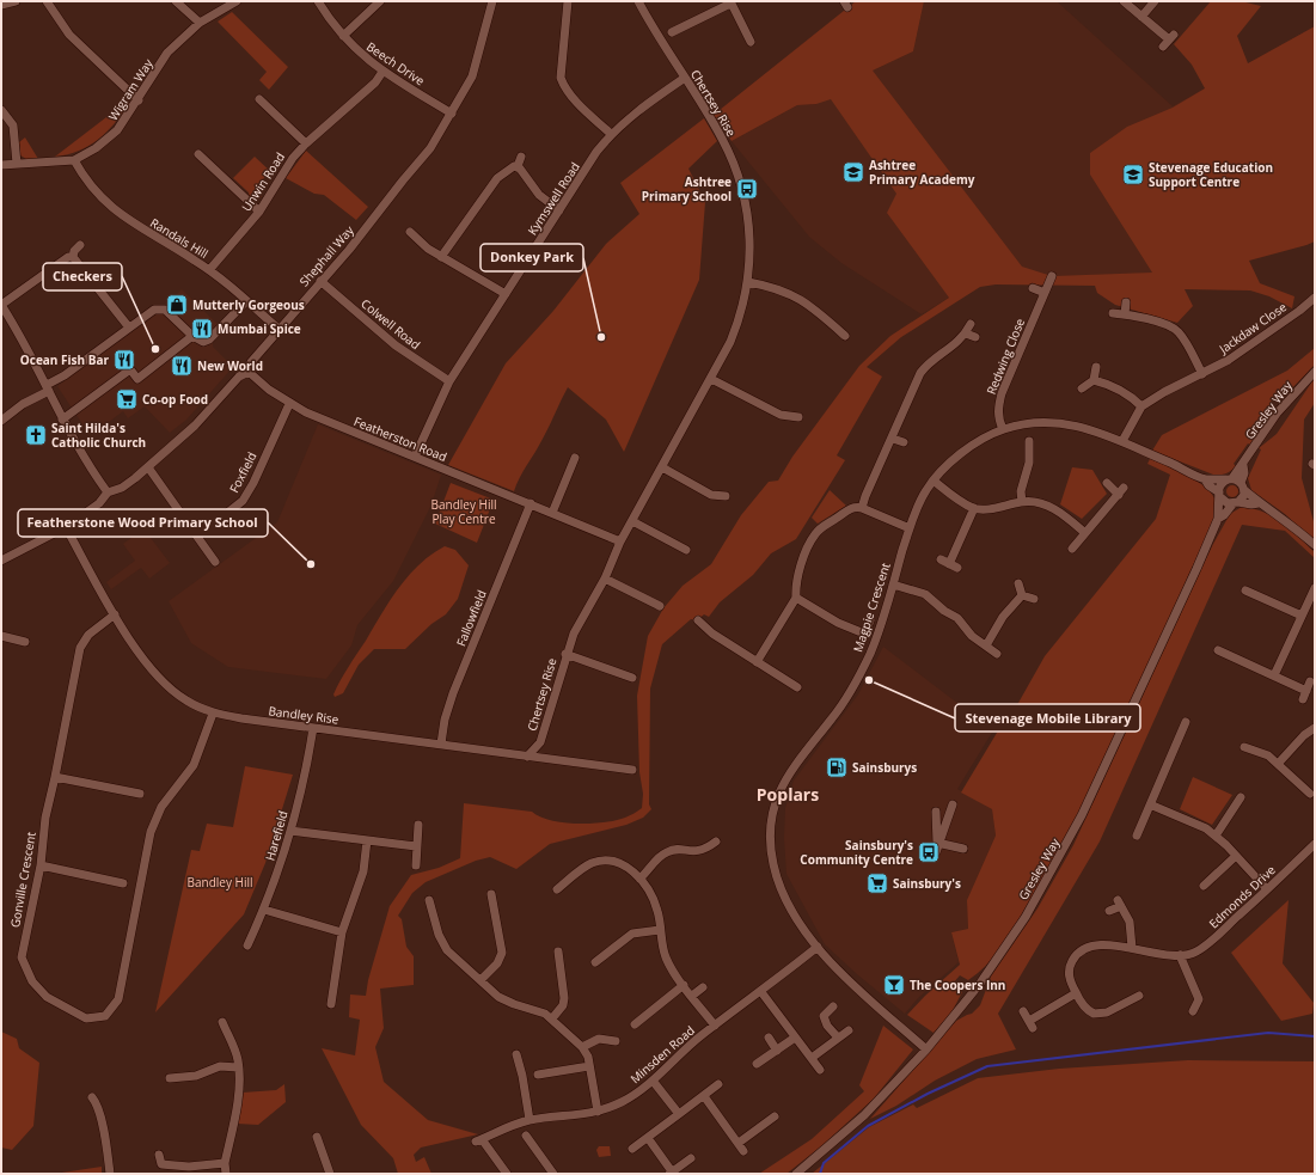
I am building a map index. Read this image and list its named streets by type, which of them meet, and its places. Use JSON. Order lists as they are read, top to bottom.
{
  "streets": {
    "street": [
      "Beech Drive",
      "Wigram Way",
      "Chertsey Rise",
      "Unwin Road",
      "Kymswell Road",
      "Randals Hill",
      "Shephall Way",
      "Colwell Road",
      "Jackdaw Close",
      "Redwing Close",
      "Gresley Way",
      "Featherston Road",
      "Foxfield",
      "Magpie Crescent",
      "Fallowfield",
      "Bandley Rise",
      "Harefield",
      "Gonville Crescent",
      "Edmonds Drive",
      "Minsden Road"
    ]
  },
  "crossings": [
    ["Beech Drive", "Unwin Road"],
    ["Beech Drive", "Shephall Way"],
    ["Wigram Way", "Randals Hill"],
    ["Chertsey Rise", "Kymswell Road"],
    ["Chertsey Rise", "Featherston Road"],
    ["Chertsey Rise", "Bandley Rise"],
    ["Unwin Road", "Randals Hill"],
    ["Kymswell Road", "Colwell Road"],
    ["Kymswell Road", "Featherston Road"],
    ["Randals Hill", "Shephall Way"],
    ["Shephall Way", "Colwell Road"],
    ["Shephall Way", "Featherston Road"],
    ["Shephall Way", "Bandley Rise"],
    ["Jackdaw Close", "Magpie Crescent"],
    ["Redwing Close", "Magpie Crescent"],
    ["Gresley Way", "Magpie Crescent"],
    ["Featherston Road", "Foxfield"],
    ["Featherston Road", "Fallowfield"],
    ["Magpie Crescent", "Minsden Road"],
    ["Fallowfield", "Bandley Rise"],
    ["Bandley Rise", "Harefield"],
    ["Bandley Rise", "Gonville Crescent"]
  ],
  "districts": ["Poplars"],
  "parks": ["Bandley Hill Play Centre", "Bandley Hill"],
  "places": {
    "school or university": ["Ashtree Primary Academy", "Stevenage Education Support Centre"],
    "bus stop": ["Ashtree Primary School", "Sainsbury's Community Centre"],
    "shop": ["Mutterly Gorgeous"],
    "restaurant": ["Mumbai Spice", "Ocean Fish Bar", "New World"],
    "other": [
      "Donkey Park",
      "Checkers",
      "Featherstone Wood Primary School",
      "Stevenage Mobile Library"
    ],
    "supermarket": ["Co-op Food", "Sainsbury's"],
    "church": ["Saint Hilda's Catholic Church"],
    "fuel station": ["Sainsburys"],
    "bar": ["The Coopers Inn"]
  }
}
